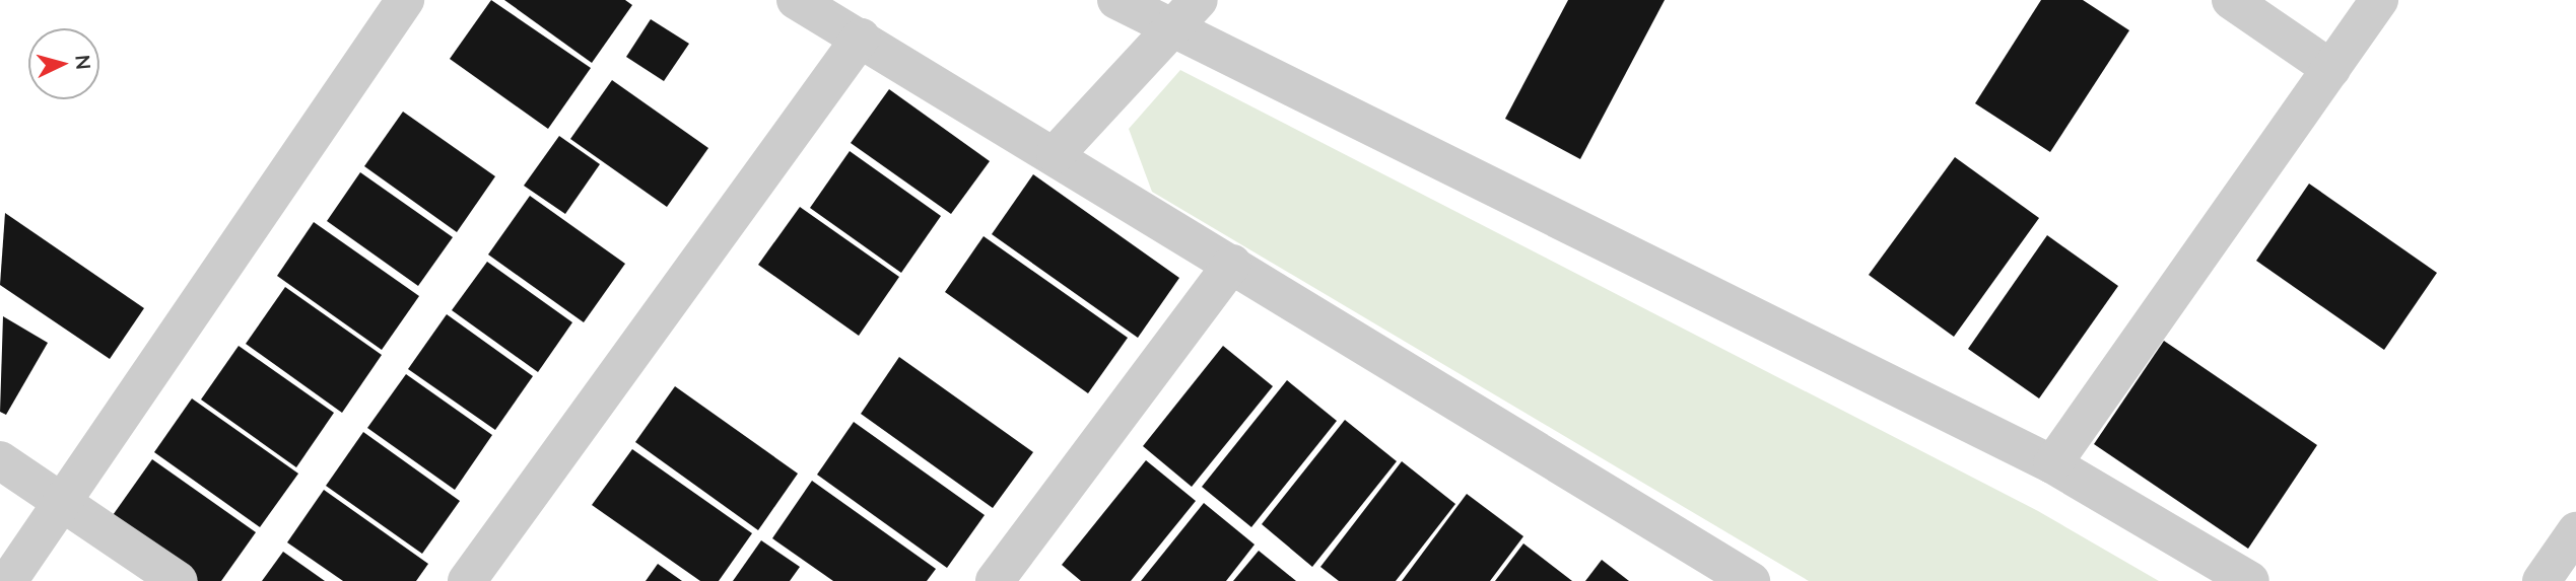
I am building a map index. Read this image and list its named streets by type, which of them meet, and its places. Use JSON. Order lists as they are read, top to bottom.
{
  "north": "right"
}
